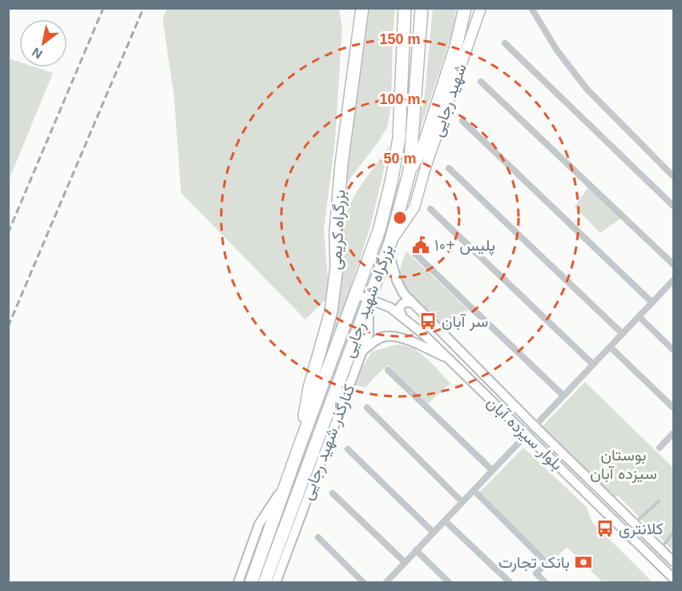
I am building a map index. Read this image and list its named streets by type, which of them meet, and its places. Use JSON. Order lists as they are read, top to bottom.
{
  "streets": {
    "highway": ["بزرگراه کریمی", "بزرگراه شهید رجایی"],
    "main road": ["شهید رجایی", "بلوار سیزده آبان", "کنارگذر شهید رجایی"]
  },
  "crossings": [
    ["شهید رجایی", "بزرگراه شهید رجایی"],
    ["شهید رجایی", "بلوار سیزده آبان"],
    ["بزرگراه کریمی", "بزرگراه شهید رجایی"],
    ["بزرگراه شهید رجایی", "بلوار سیزده آبان"],
    ["بزرگراه شهید رجایی", "کنارگذر شهید رجایی"],
    ["بلوار سیزده آبان", "کنارگذر شهید رجایی"]
  ],
  "parks": ["بوستان سیزده آبان"],
  "places": {
    "public building": ["پلیس +۱۰"],
    "bus stop": ["سر آبان", "کلانتری"],
    "bank": ["بانک تجارت"]
  },
  "north": "bottom left",
  "rings": ["150 m", "100 m", "50 m"]
}
